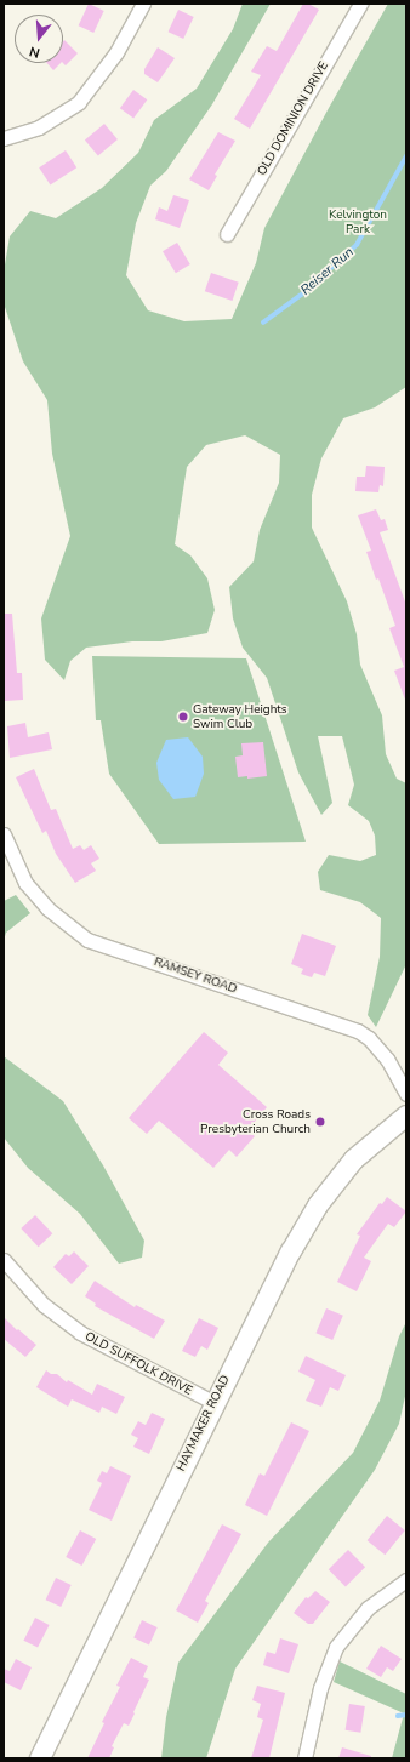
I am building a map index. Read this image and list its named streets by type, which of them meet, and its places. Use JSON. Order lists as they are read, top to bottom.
{
  "streets": {
    "main road": ["HAYMAKER ROAD"],
    "street": ["OLD DOMINION DRIVE", "RAMSEY ROAD", "OLD SUFFOLK DRIVE"]
  },
  "crossings": [
    ["OLD SUFFOLK DRIVE", "HAYMAKER ROAD"]
  ],
  "water": ["Reiser Run"],
  "parks": ["Kelvington Park"],
  "places": ["Gateway Heights Swim Club", "Cross Roads Presbyterian Church"],
  "north": "bottom"
}
